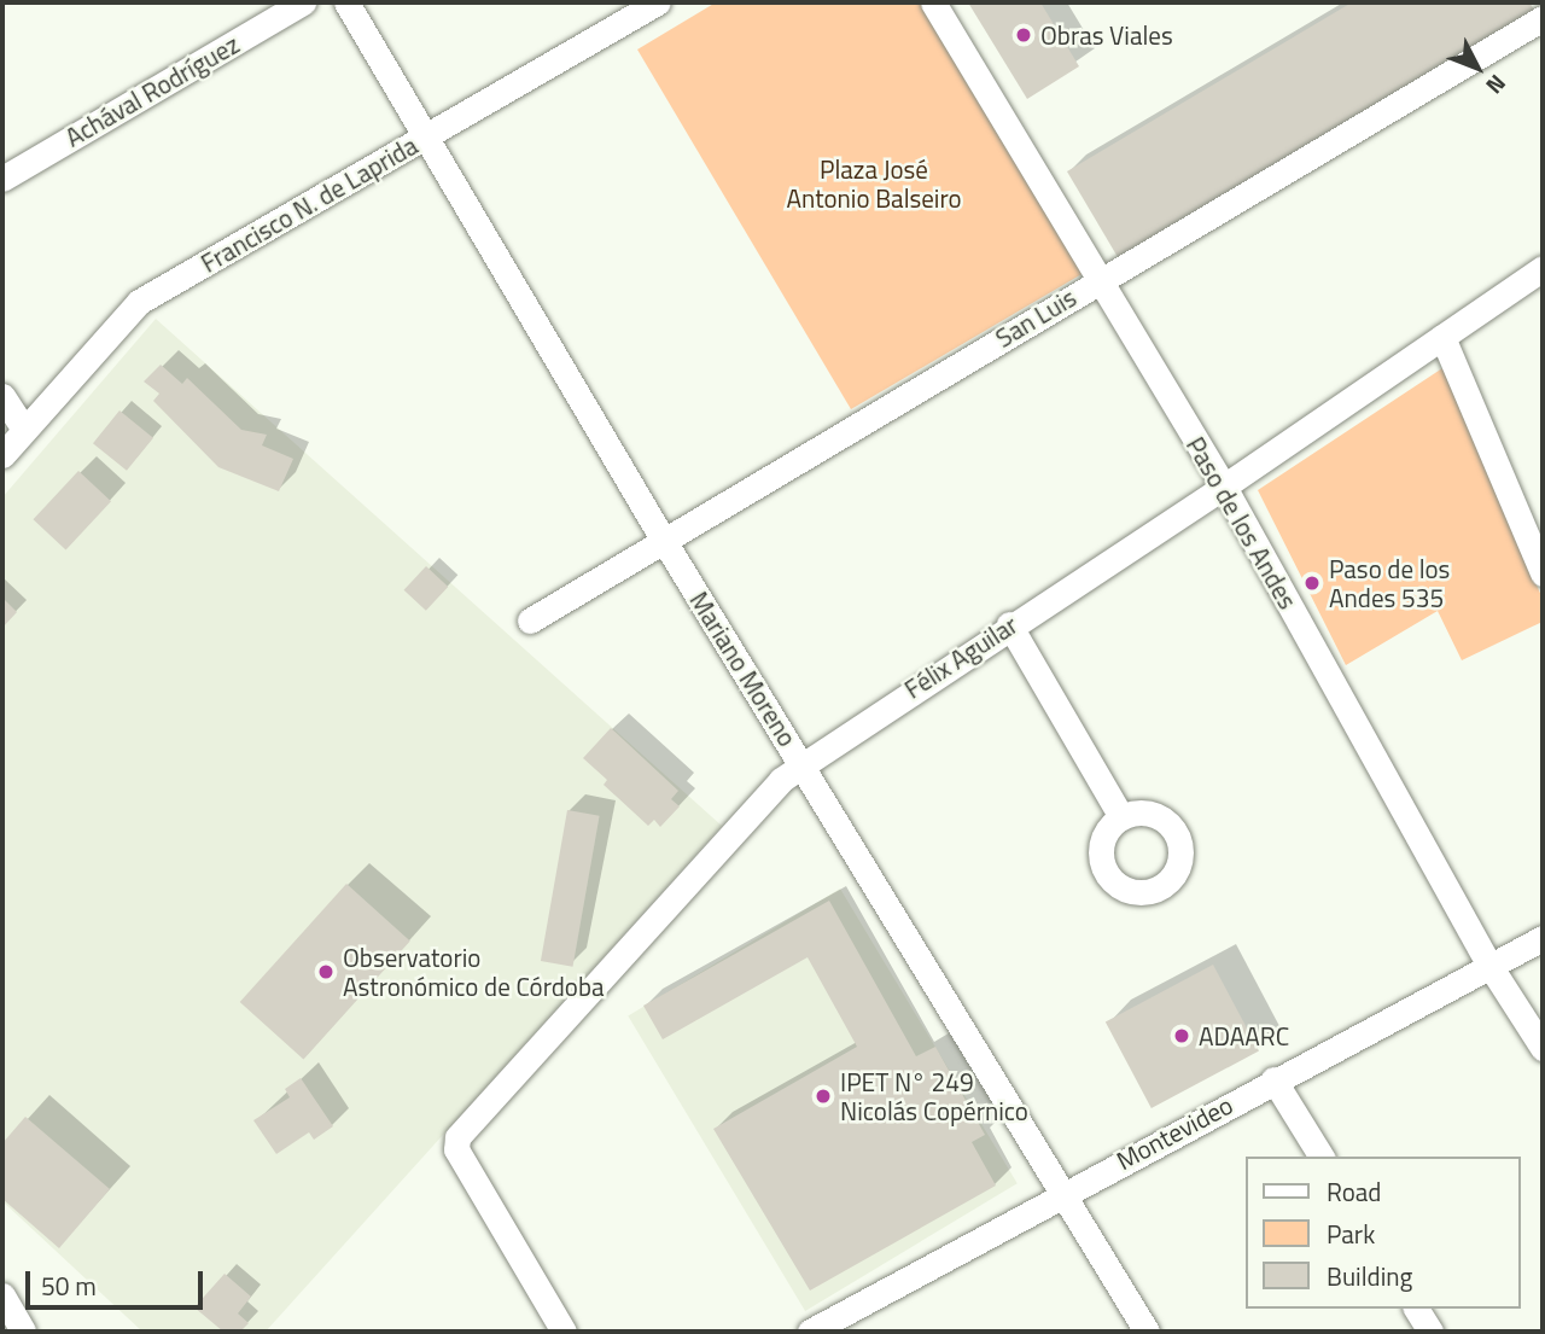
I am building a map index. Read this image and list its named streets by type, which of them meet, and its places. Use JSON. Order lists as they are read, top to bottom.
{
  "streets": {
    "street": [
      "Achával Rodríguez",
      "Francisco N. de Laprida",
      "San Luis",
      "Paso de los Andes",
      "Félix Aguilar",
      "Mariano Moreno",
      "Montevideo"
    ]
  },
  "crossings": [
    ["Francisco N. de Laprida", "Mariano Moreno"],
    ["San Luis", "Paso de los Andes"],
    ["San Luis", "Mariano Moreno"],
    ["Paso de los Andes", "Félix Aguilar"],
    ["Paso de los Andes", "Montevideo"],
    ["Félix Aguilar", "Mariano Moreno"],
    ["Mariano Moreno", "Montevideo"]
  ],
  "parks": ["Plaza José Antonio Balseiro"],
  "places": [
    "Obras Viales",
    "Paso de los Andes 535",
    "Observatorio Astronómico de Córdoba",
    "ADAARC",
    "IPET N° 249 Nicolás Copérnico"
  ],
  "legend": ["Road", "Park", "Building"],
  "scale_bar": "50 m",
  "north": "bottom right"
}
